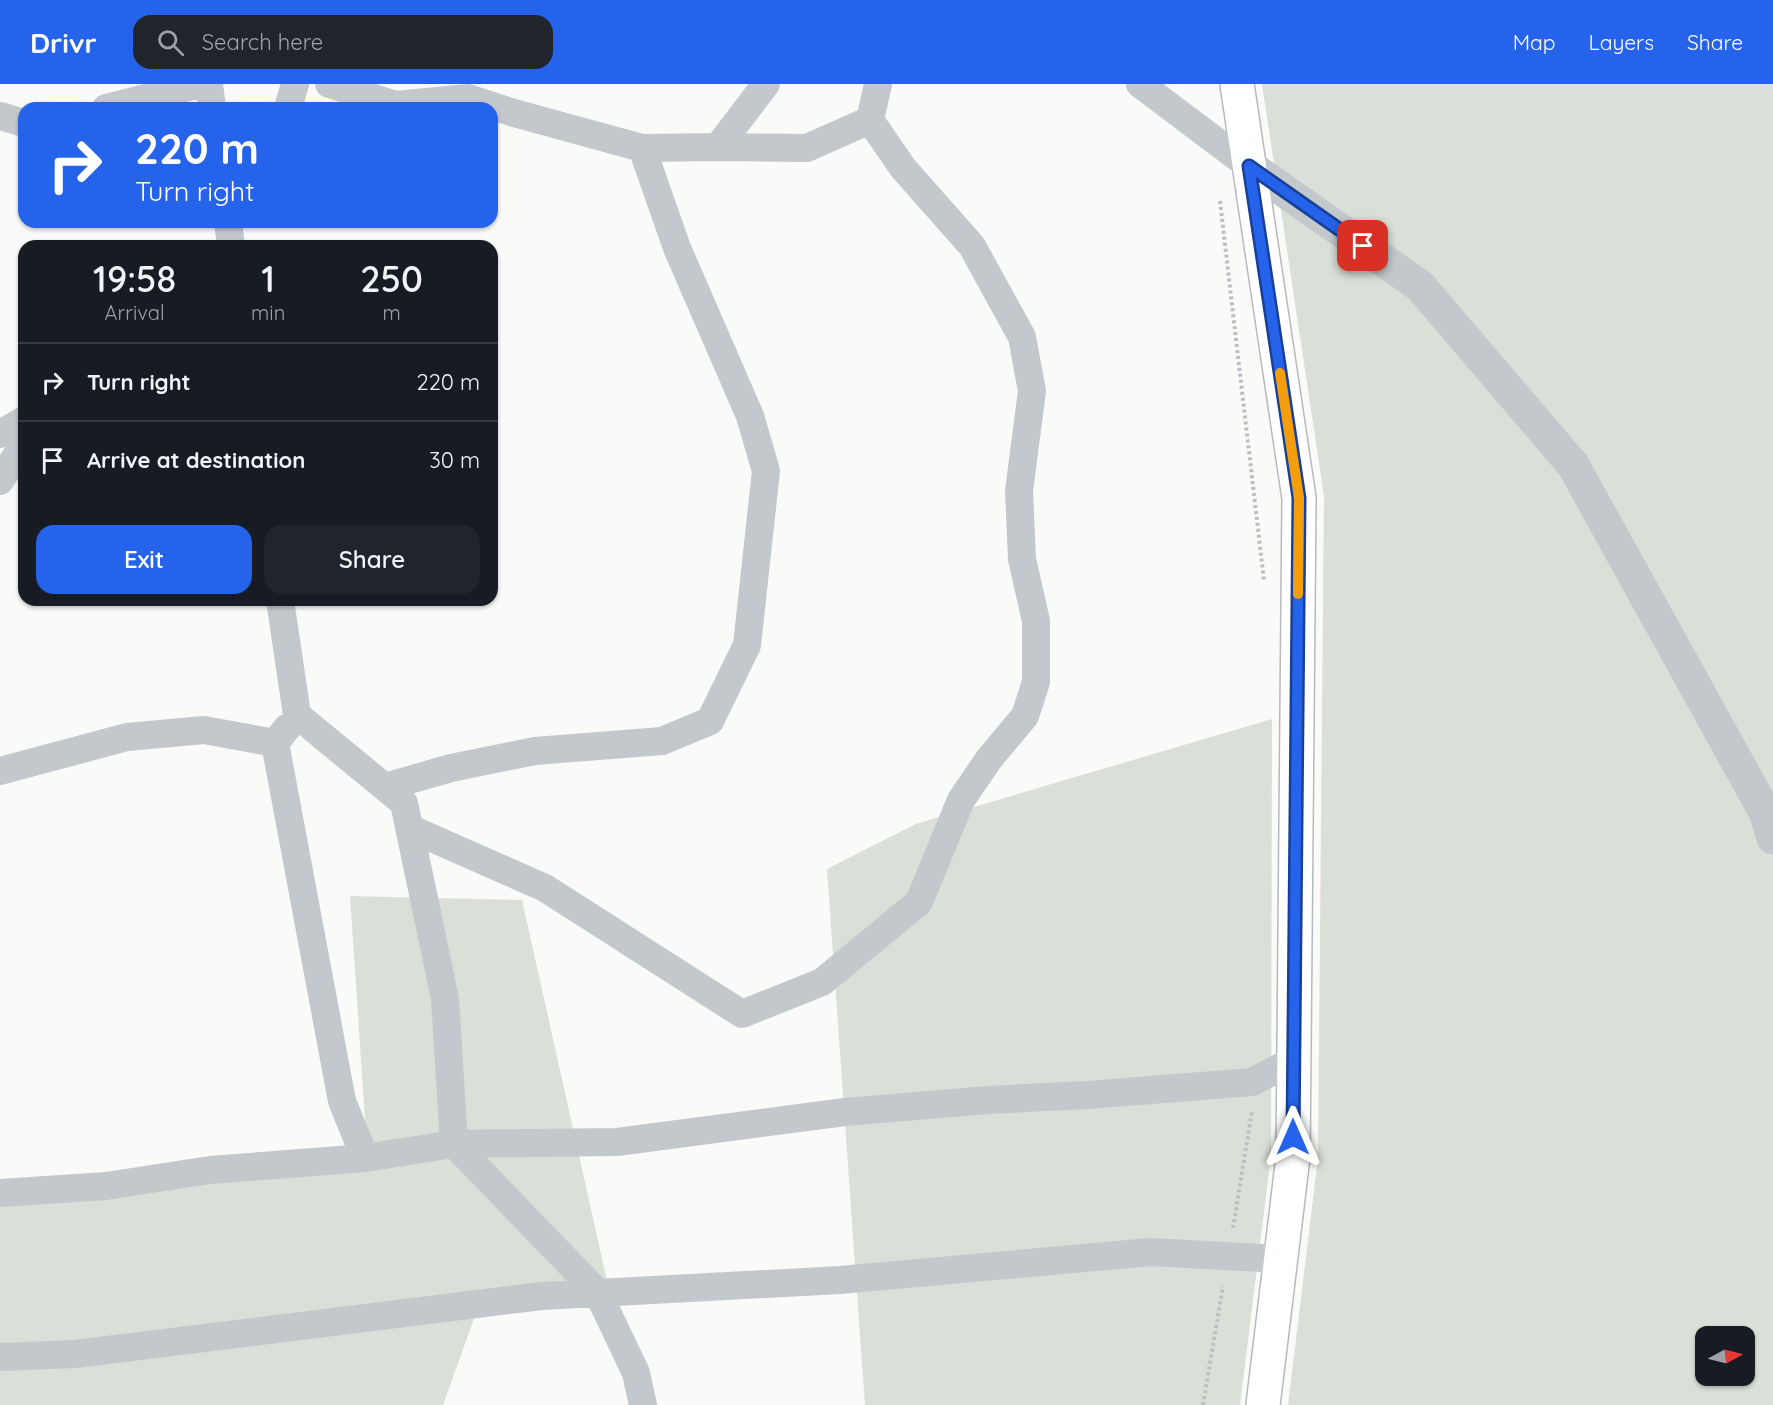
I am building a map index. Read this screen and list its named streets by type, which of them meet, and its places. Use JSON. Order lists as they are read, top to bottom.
{
  "north": "right",
  "page": {
    "header": "Drivr",
    "search": "Search here",
    "nav": ["Map", "Layers", "Share"],
    "turn": ["220 m", "Turn right"],
    "eta": [
      "19:58",
      "Arrival",
      "1",
      "min",
      "250",
      "m"
    ],
    "list": [
      {
        "name": "Turn right",
        "value": "220 m"
      },
      {
        "name": "Arrive at destination",
        "value": "30 m"
      }
    ],
    "buttons": ["Exit", "Share"]
  }
}
